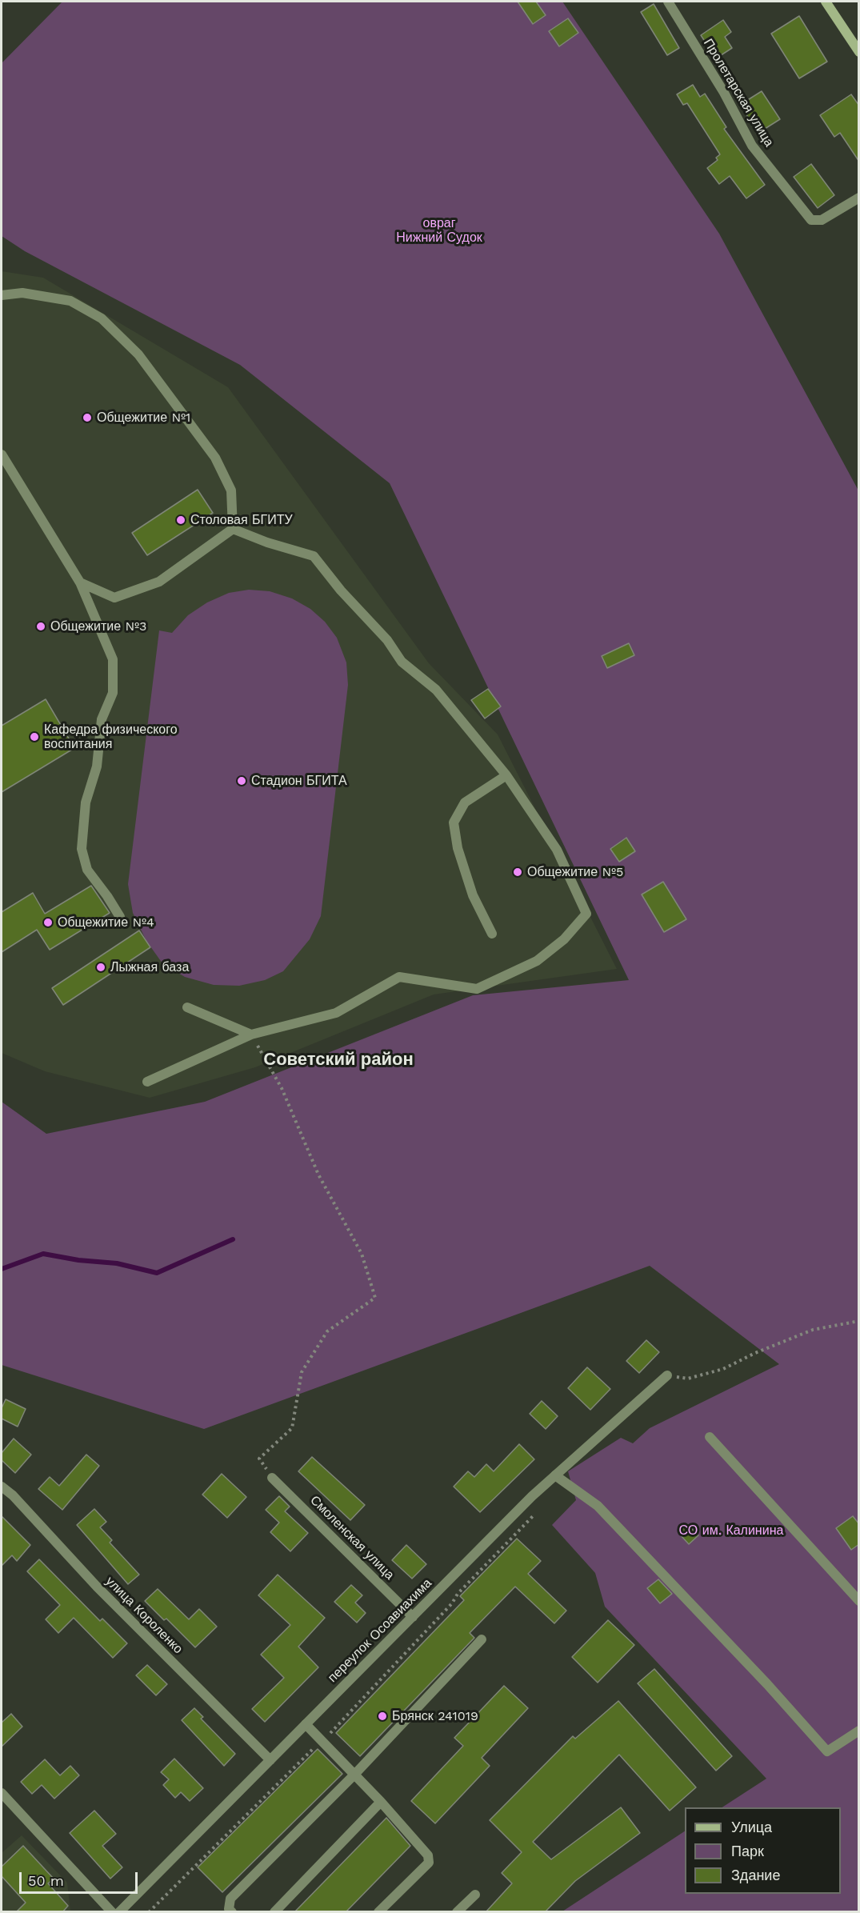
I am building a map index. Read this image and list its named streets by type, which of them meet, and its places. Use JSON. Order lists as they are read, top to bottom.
{
  "streets": {
    "street": [
      "Пролетарская улица",
      "Смоленская улица",
      "улица Короленко",
      "переулок Осоавиахима"
    ]
  },
  "crossings": [
    ["Смоленская улица", "переулок Осоавиахима"],
    ["улица Короленко", "переулок Осоавиахима"]
  ],
  "districts": ["Советский район"],
  "parks": ["овраг Нижний Судок", "СО им. Калинина"],
  "places": [
    "Общежитие №1",
    "Столовая БГИТУ",
    "Общежитие №3",
    "Кафедра физического воспитания",
    "Стадион БГИТА",
    "Общежитие №5",
    "Общежитие №4",
    "Лыжная база",
    "Брянск 241019"
  ],
  "legend": ["Улица", "Парк", "Здание"],
  "scale_bar": "50 m"
}
